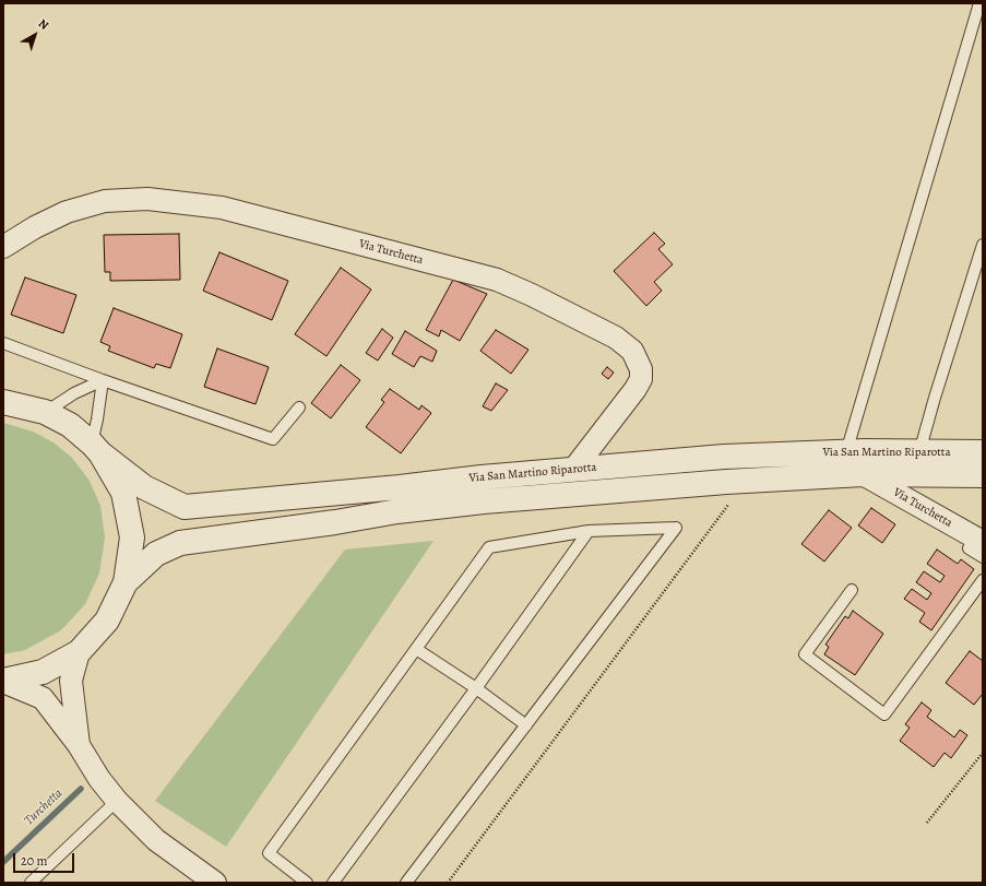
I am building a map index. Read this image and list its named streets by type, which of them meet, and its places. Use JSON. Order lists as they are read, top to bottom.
{
  "streets": {
    "street": ["Via Turchetta", "Via San Martino Riparotta"]
  },
  "crossings": [
    ["Via Turchetta", "Via San Martino Riparotta"]
  ],
  "water": ["Turchetta"],
  "scale_bar": "20 m",
  "north": "top right"
}
